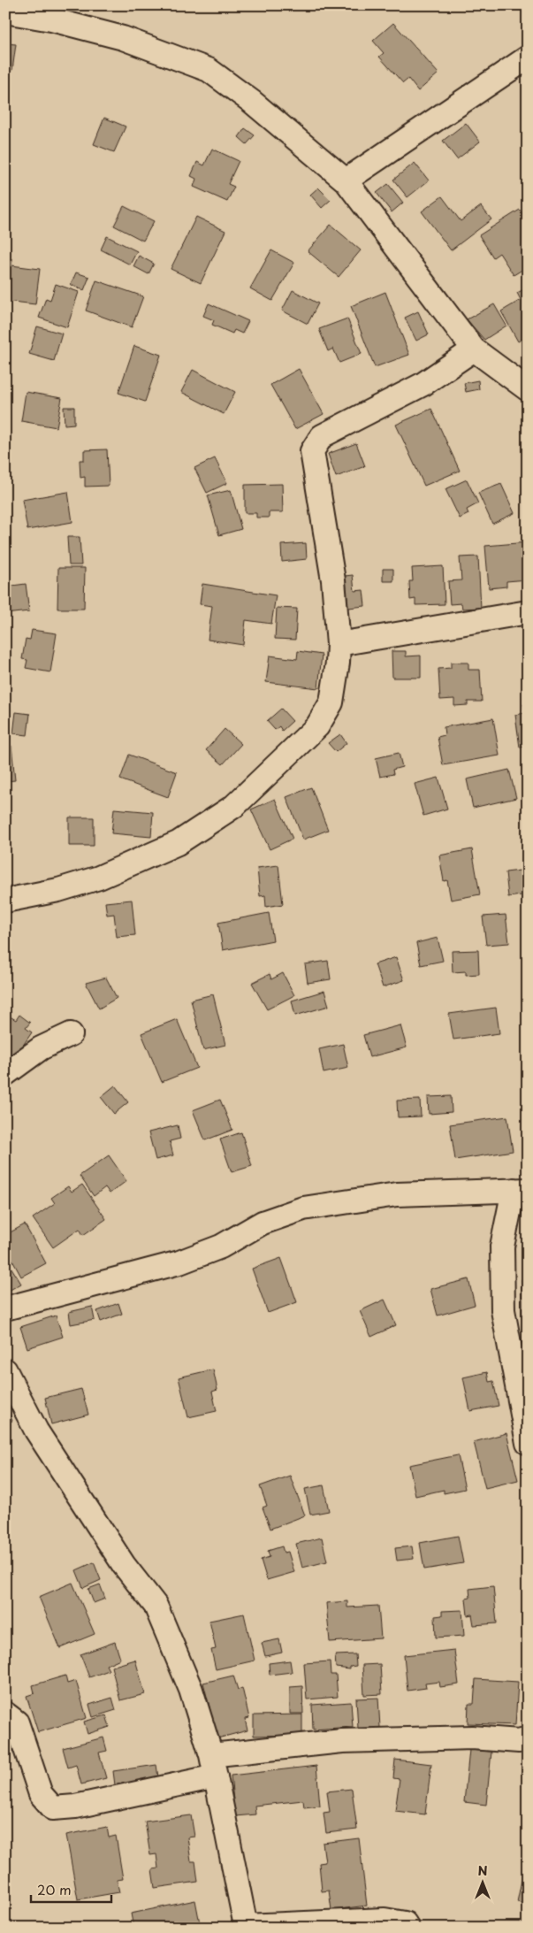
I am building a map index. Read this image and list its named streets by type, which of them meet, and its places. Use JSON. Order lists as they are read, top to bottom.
{
  "scale_bar": "20 m",
  "north": "top"
}
